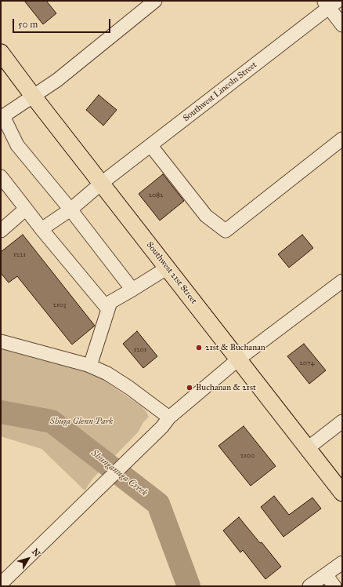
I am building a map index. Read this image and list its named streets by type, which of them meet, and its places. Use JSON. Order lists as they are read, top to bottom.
{
  "streets": {
    "main road": ["Southwest 21st Street"],
    "street": ["Southwest Lincoln Street"]
  },
  "crossings": [
    ["Southwest Lincoln Street", "Southwest 21st Street"]
  ],
  "water": ["Shunganuga Creek"],
  "parks": ["Shuga Glenn Park"],
  "places": ["21st & Buchanan", "Buchanan & 21st"],
  "house_numbers": [
    "2082",
    "1221",
    "2103",
    "1201",
    "2074",
    "2100"
  ],
  "scale_bar": "50 m",
  "north": "top right"
}
